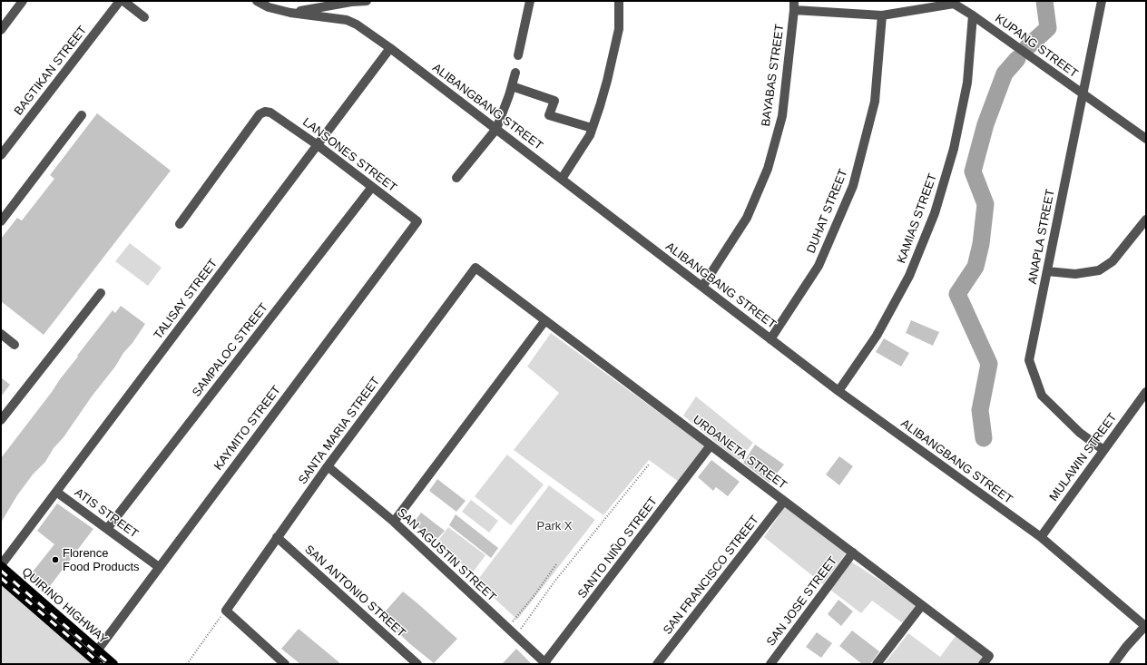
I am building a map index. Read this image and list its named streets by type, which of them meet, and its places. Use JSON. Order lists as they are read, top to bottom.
{
  "streets": {
    "main road": ["QUIRINO HIGHWAY"],
    "street": [
      "KUPANG STREET",
      "BAGTIKAN STREET",
      "BAYABAS STREET",
      "ALIBANGBANG STREET",
      "LANSONES STREET",
      "DUHAT STREET",
      "KAMIAS STREET",
      "ANAPLA STREET",
      "TALISAY STREET",
      "SAMPALOC STREET",
      "KAYMITO STREET",
      "SANTA MARIA STREET",
      "URDANETA STREET",
      "MULAWIN STREET",
      "ATIS STREET",
      "SANTO NIÑO STREET",
      "SAN AGUSTIN STREET",
      "SAN FRANCISCO STREET",
      "SAN ANTONIO STREET",
      "SAN JOSE STREET"
    ]
  },
  "crossings": [
    ["KUPANG STREET", "BAYABAS STREET"],
    ["KUPANG STREET", "DUHAT STREET"],
    ["KUPANG STREET", "KAMIAS STREET"],
    ["KUPANG STREET", "ANAPLA STREET"],
    ["BAYABAS STREET", "ALIBANGBANG STREET"],
    ["ALIBANGBANG STREET", "DUHAT STREET"],
    ["ALIBANGBANG STREET", "KAMIAS STREET"],
    ["ALIBANGBANG STREET", "TALISAY STREET"],
    ["ALIBANGBANG STREET", "MULAWIN STREET"],
    ["LANSONES STREET", "TALISAY STREET"],
    ["LANSONES STREET", "SAMPALOC STREET"],
    ["LANSONES STREET", "KAYMITO STREET"],
    ["ANAPLA STREET", "MULAWIN STREET"],
    ["TALISAY STREET", "ATIS STREET"],
    ["TALISAY STREET", "QUIRINO HIGHWAY"],
    ["SAMPALOC STREET", "ATIS STREET"],
    ["KAYMITO STREET", "ATIS STREET"],
    ["KAYMITO STREET", "QUIRINO HIGHWAY"],
    ["SANTA MARIA STREET", "URDANETA STREET"],
    ["SANTA MARIA STREET", "SAN AGUSTIN STREET"],
    ["SANTA MARIA STREET", "SAN ANTONIO STREET"],
    ["URDANETA STREET", "SANTO NIÑO STREET"],
    ["URDANETA STREET", "SAN FRANCISCO STREET"],
    ["URDANETA STREET", "SAN JOSE STREET"],
    ["SANTO NIÑO STREET", "SAN AGUSTIN STREET"]
  ],
  "parks": ["Park X"],
  "places": ["Florence Food Products"]
}
